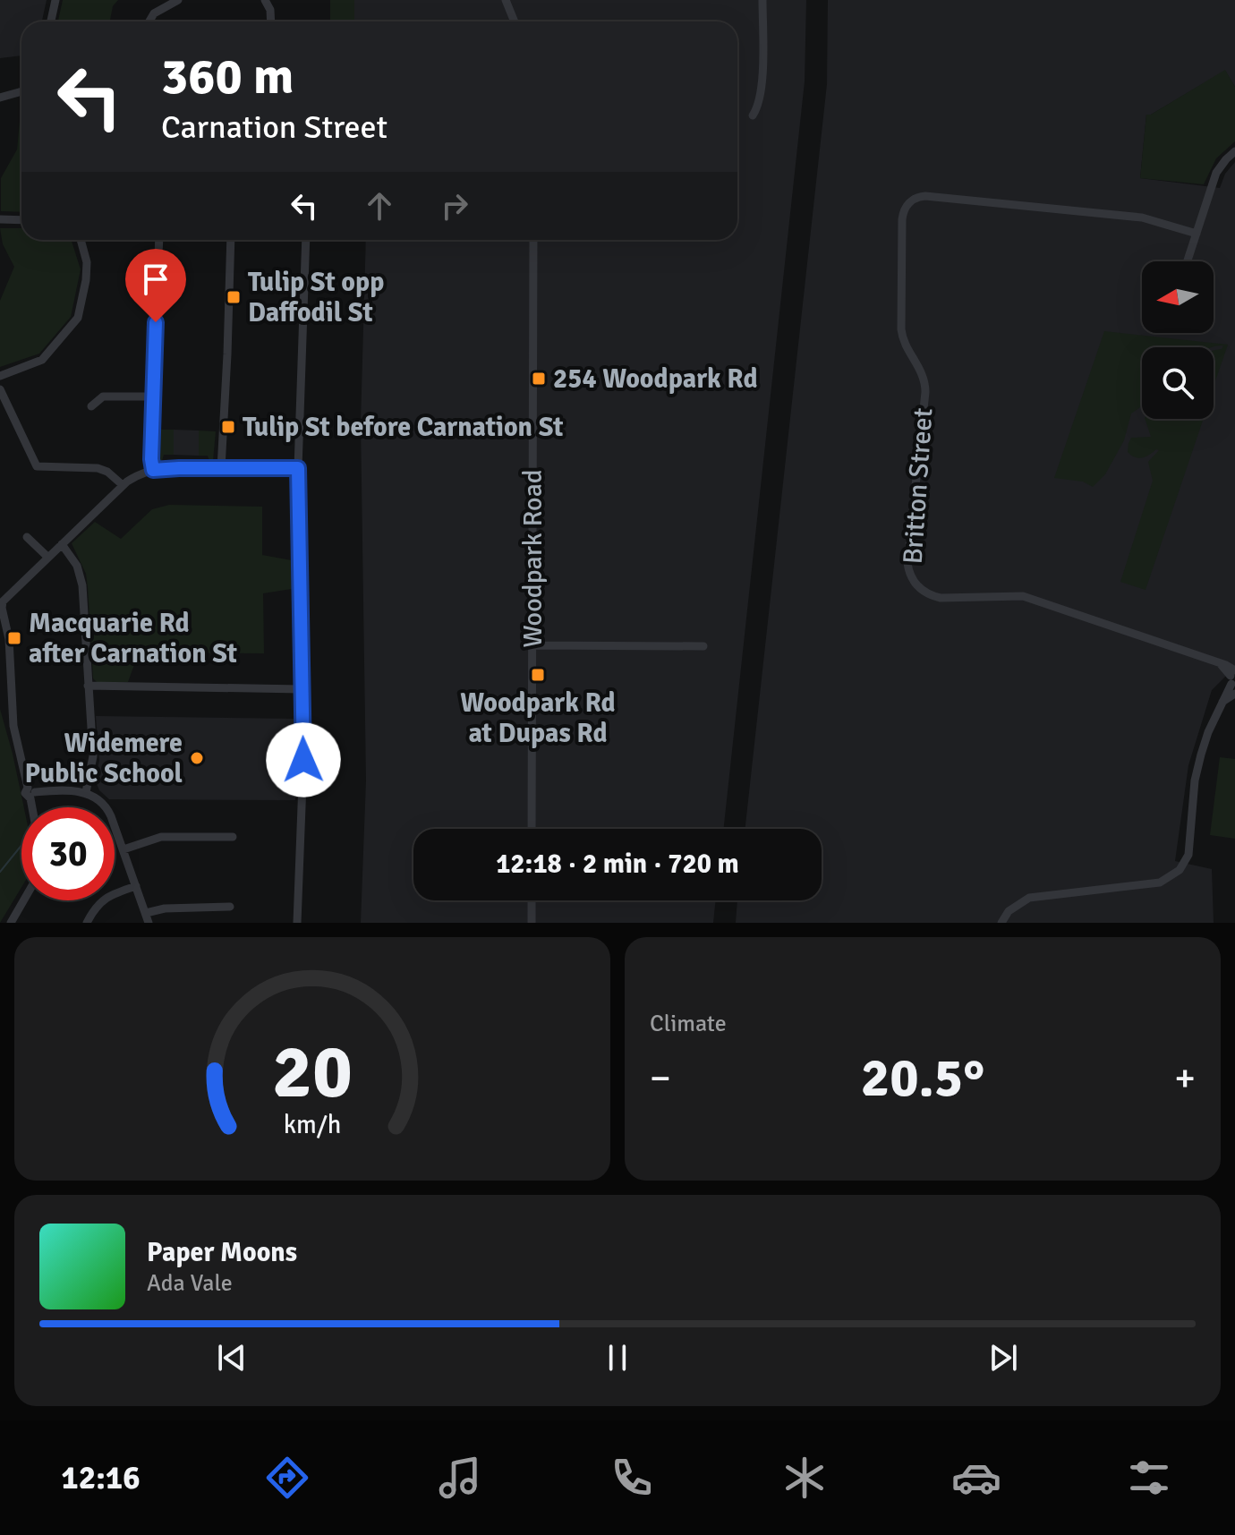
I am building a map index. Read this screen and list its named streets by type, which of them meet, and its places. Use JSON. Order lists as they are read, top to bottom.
{
  "streets": {
    "street": ["Britton Street", "Woodpark Road"]
  },
  "places": {
    "transit": [
      "Tulip St opp Daffodil St",
      "254 Woodpark Rd",
      "Tulip St before Carnation St",
      "Macquarie Rd after Carnation St",
      "Woodpark Rd at Dupas Rd"
    ],
    "other": ["Widemere Public School"]
  },
  "north": "left",
  "page": {
    "turn": ["360 m", "Carnation Street"],
    "limit": "30",
    "trip": "12:18 · 2 min · 720 m",
    "tile": "Climate",
    "heat": ["−", "20.5°", "+"],
    "song": ["Paper Moons", "Ada Vale"],
    "tabs": "12:16",
    "gauge": ["20", "km/h"]
  }
}
